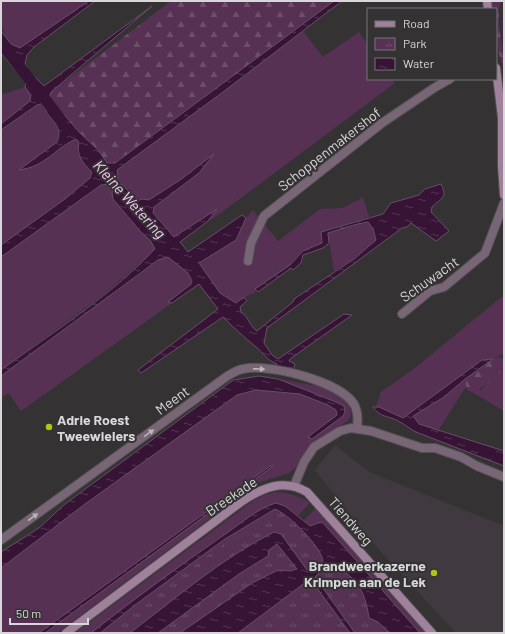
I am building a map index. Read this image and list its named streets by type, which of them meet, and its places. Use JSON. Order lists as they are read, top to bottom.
{
  "streets": {
    "street": [
      "Schoppenmakershof",
      "Schuwacht",
      "Meent",
      "Breekade",
      "Tiendweg"
    ]
  },
  "crossings": [
    ["Breekade", "Tiendweg"]
  ],
  "one_way": ["Meent"],
  "water": ["Kleine Wetering"],
  "places": ["Adrie Roest Tweewielers", "Brandweerkazerne Krimpen aan de Lek"],
  "legend": ["Road", "Park", "Water"],
  "scale_bar": "50 m"
}
